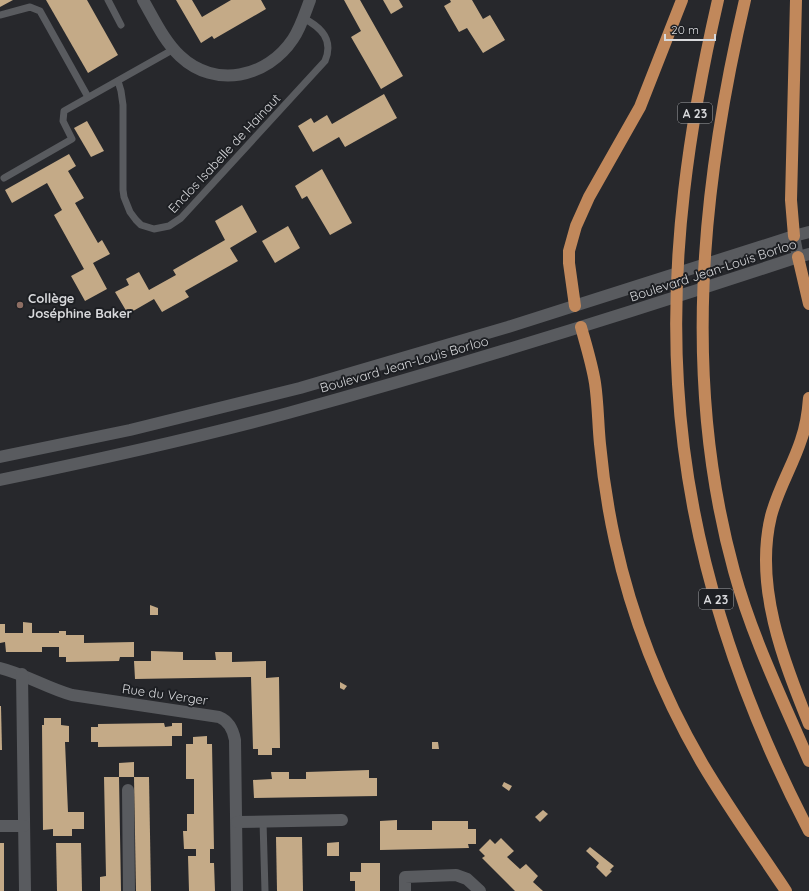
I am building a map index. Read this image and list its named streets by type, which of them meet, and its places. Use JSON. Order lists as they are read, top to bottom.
{
  "streets": {
    "highway": ["A 23"],
    "main road": ["Boulevard Jean-Louis Borloo", "Rue du Verger"],
    "lane": ["Enclos Isabelle de Hainaut"]
  },
  "places": ["Collège Joséphine Baker"],
  "scale_bar": "20 m"
}
